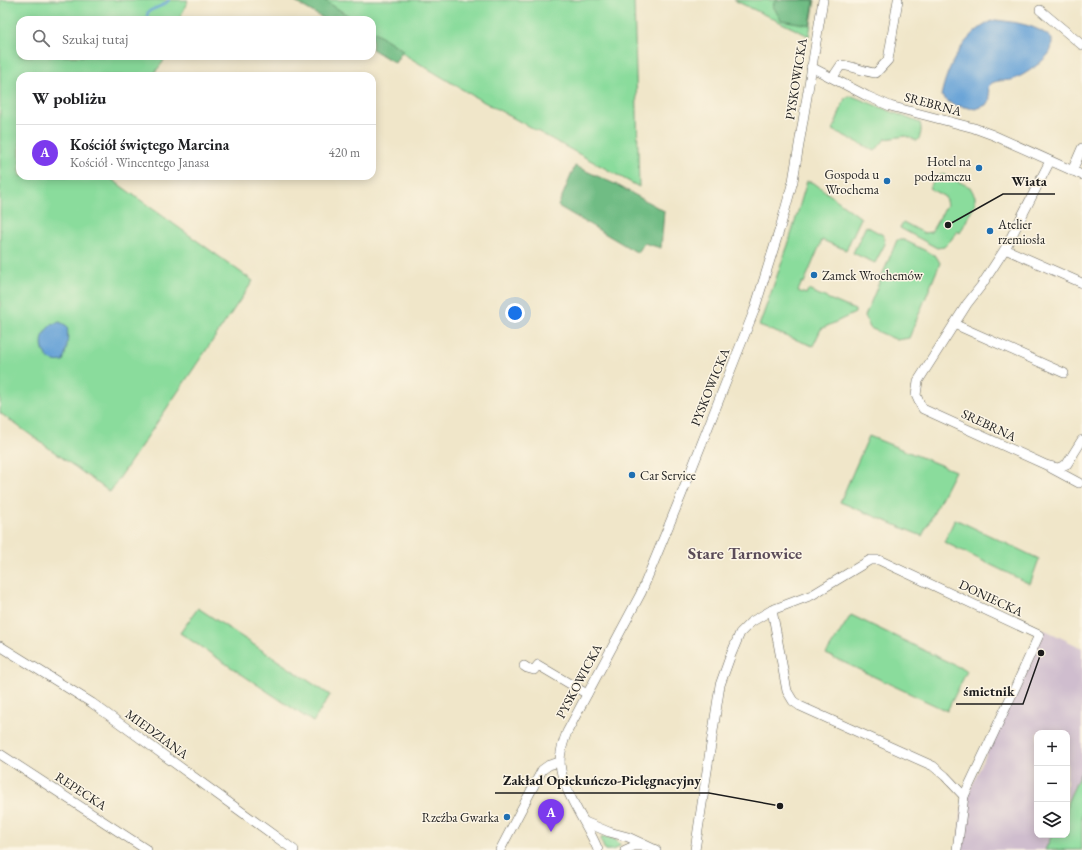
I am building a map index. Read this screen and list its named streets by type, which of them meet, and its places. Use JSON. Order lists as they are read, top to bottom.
{
  "streets": {
    "street": [
      "PYSKOWICKA",
      "SREBRNA",
      "DONIECKA",
      "MIEDZIANA",
      "REPECKA"
    ]
  },
  "crossings": [
    ["PYSKOWICKA", "SREBRNA"]
  ],
  "districts": ["Stare Tarnowice"],
  "places": [
    "Hotel na podzamczu",
    "Gospoda u Wrochema",
    "Wiata",
    "Atelier rzemiosła",
    "Zamek Wrochemów",
    "Car Service",
    "śmietnik",
    "Zakład Opiekuńczo-Pielęgnacyjny",
    "Rzeźba Gwarka"
  ],
  "page": {
    "search": "Szukaj tutaj",
    "heading": "W pobliżu",
    "list": [
      {
        "mark": "A",
        "name": "Kościół świętego Marcina",
        "note": "Kościół · Wincentego Janasa",
        "value": "420 m"
      }
    ],
    "map_buttons": ["+", "−"],
    "pins": "A"
  }
}
